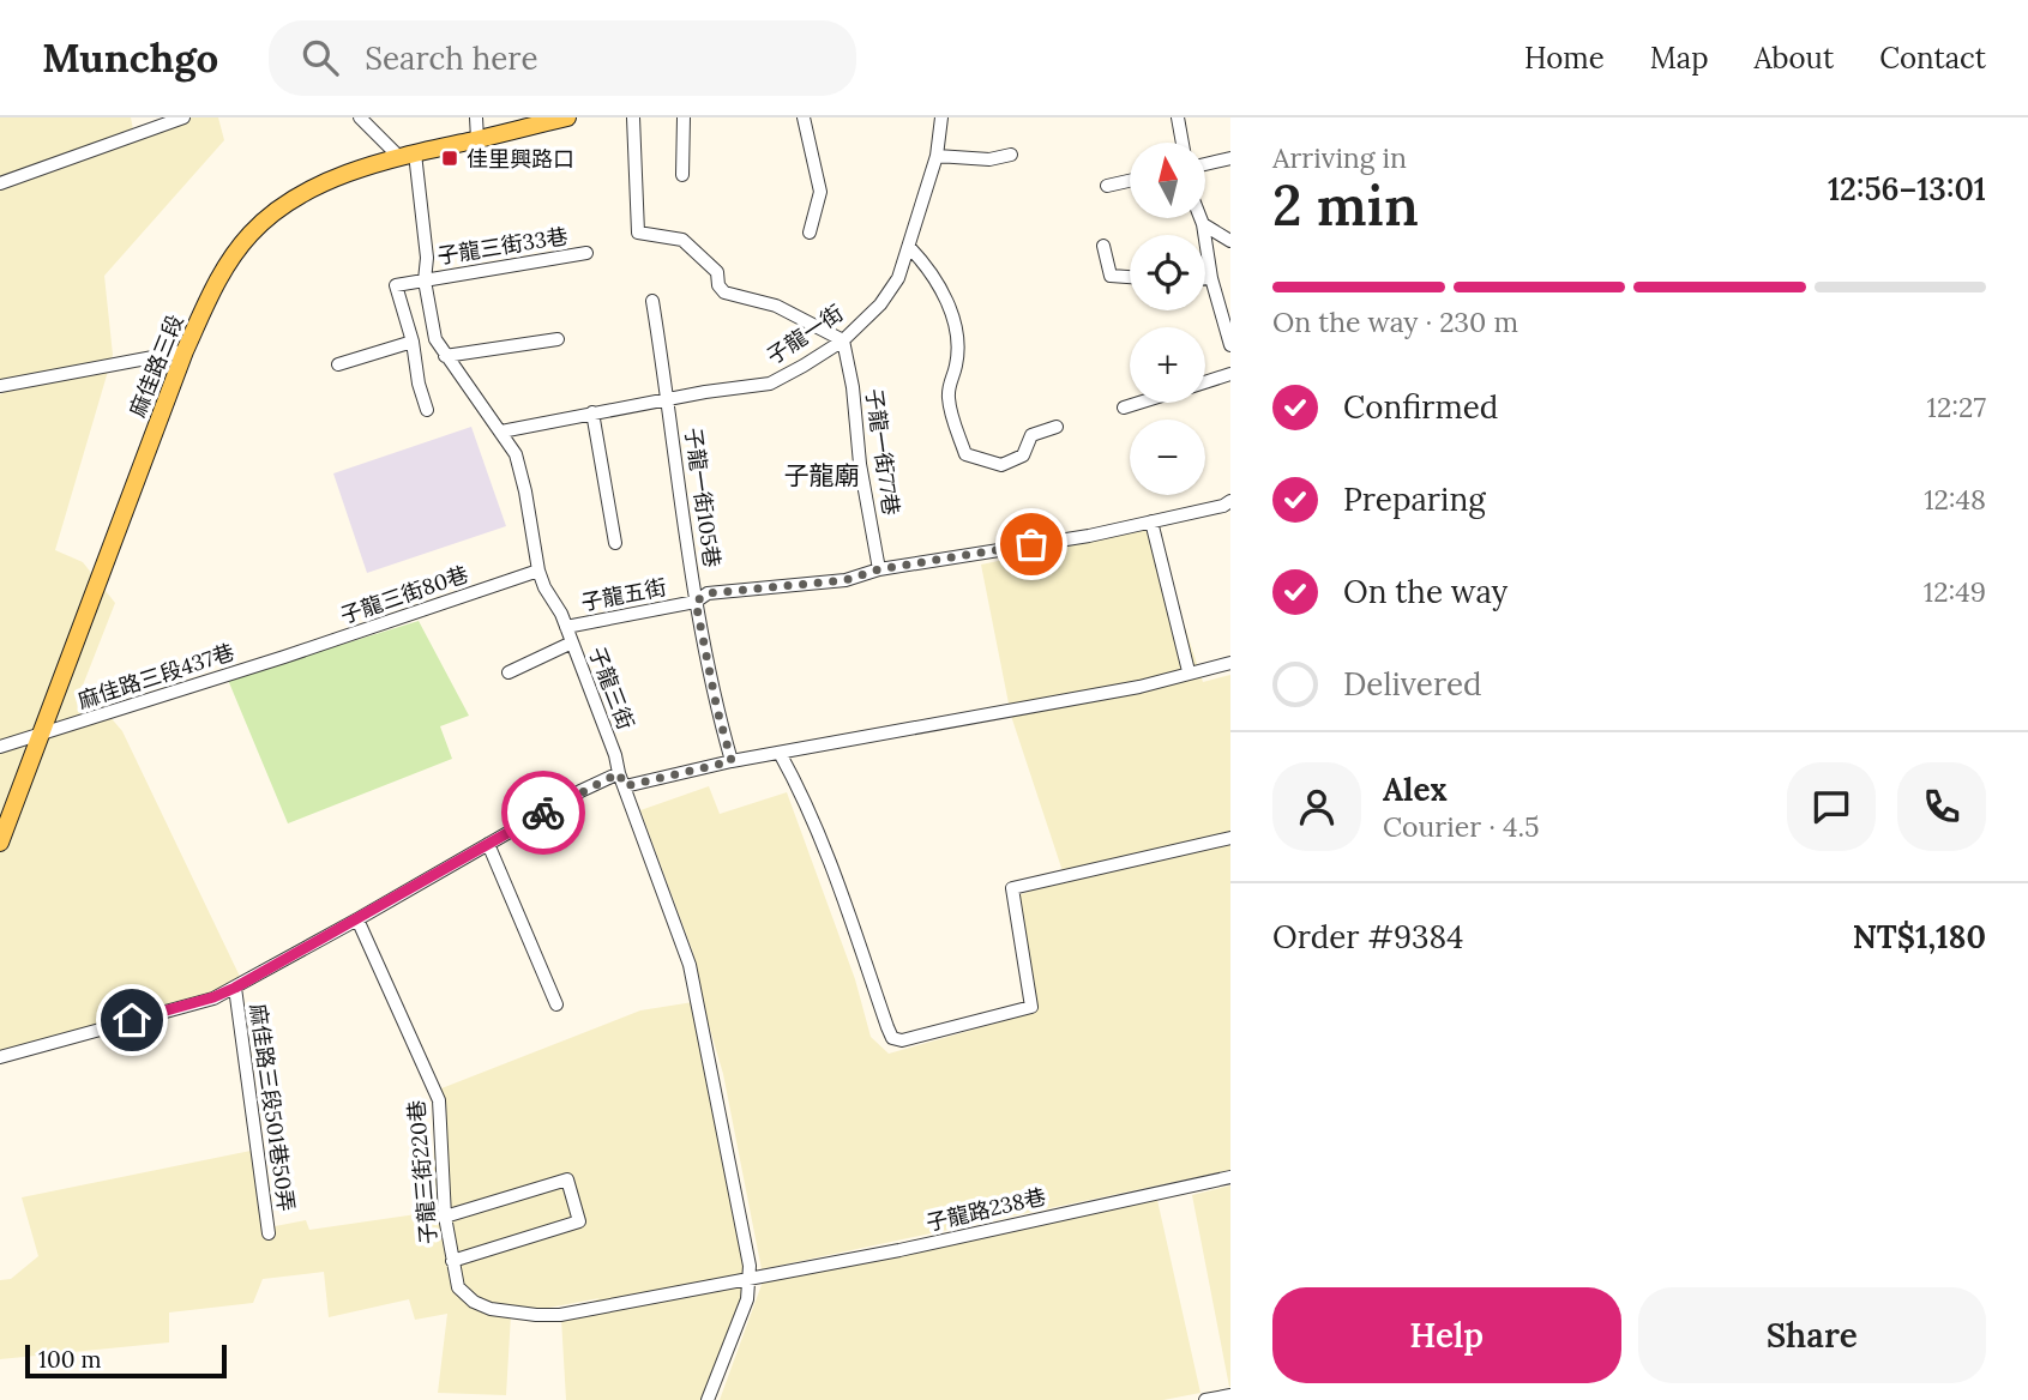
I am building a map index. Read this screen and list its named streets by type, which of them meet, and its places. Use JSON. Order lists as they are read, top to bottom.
{
  "streets": {
    "main road": ["麻佳路三段"],
    "street": [
      "子龍三街33巷",
      "子龍一街",
      "子龍一街77巷",
      "子龍一街105巷",
      "子龍三街80巷",
      "子龍五街",
      "麻佳路三段437巷",
      "子龍三街",
      "麻佳路三段501巷50弄",
      "子龍三街220巷",
      "子龍路238巷"
    ]
  },
  "crossings": [
    ["子龍三街33巷", "子龍三街"],
    ["子龍一街", "子龍一街77巷"],
    ["子龍一街", "子龍一街105巷"],
    ["子龍一街", "子龍三街"],
    ["麻佳路三段", "麻佳路三段437巷"],
    ["麻佳路三段", "子龍三街"],
    ["子龍一街77巷", "子龍五街"],
    ["子龍一街105巷", "子龍五街"],
    ["子龍三街80巷", "麻佳路三段437巷"],
    ["子龍三街80巷", "子龍三街"],
    ["子龍五街", "子龍三街"],
    ["子龍三街", "子龍三街220巷"],
    ["子龍三街", "子龍路238巷"],
    ["子龍三街220巷", "子龍路238巷"]
  ],
  "districts": ["子龍廟"],
  "places": {
    "transit": ["佳里興路口"]
  },
  "scale_bar": "100 m",
  "north": "top",
  "page": {
    "header": "Munchgo",
    "search": "Search here",
    "nav": [
      "Home",
      "Map",
      "About",
      "Contact"
    ],
    "heading": ["2 min", "Arriving in", "12:56–13:01"],
    "panel": [
      "Alex",
      "Courier · 4.5",
      "Order #9384",
      "NT$1,180"
    ],
    "map_buttons": ["+", "−"],
    "bar": "On the way · 230 m",
    "list": [
      ["Confirmed", "12:27"],
      ["Preparing", "12:48"],
      ["On the way", "12:49"],
      "Delivered"
    ],
    "buttons": ["Help", "Share"],
    "scale": "100 m"
  }
}
